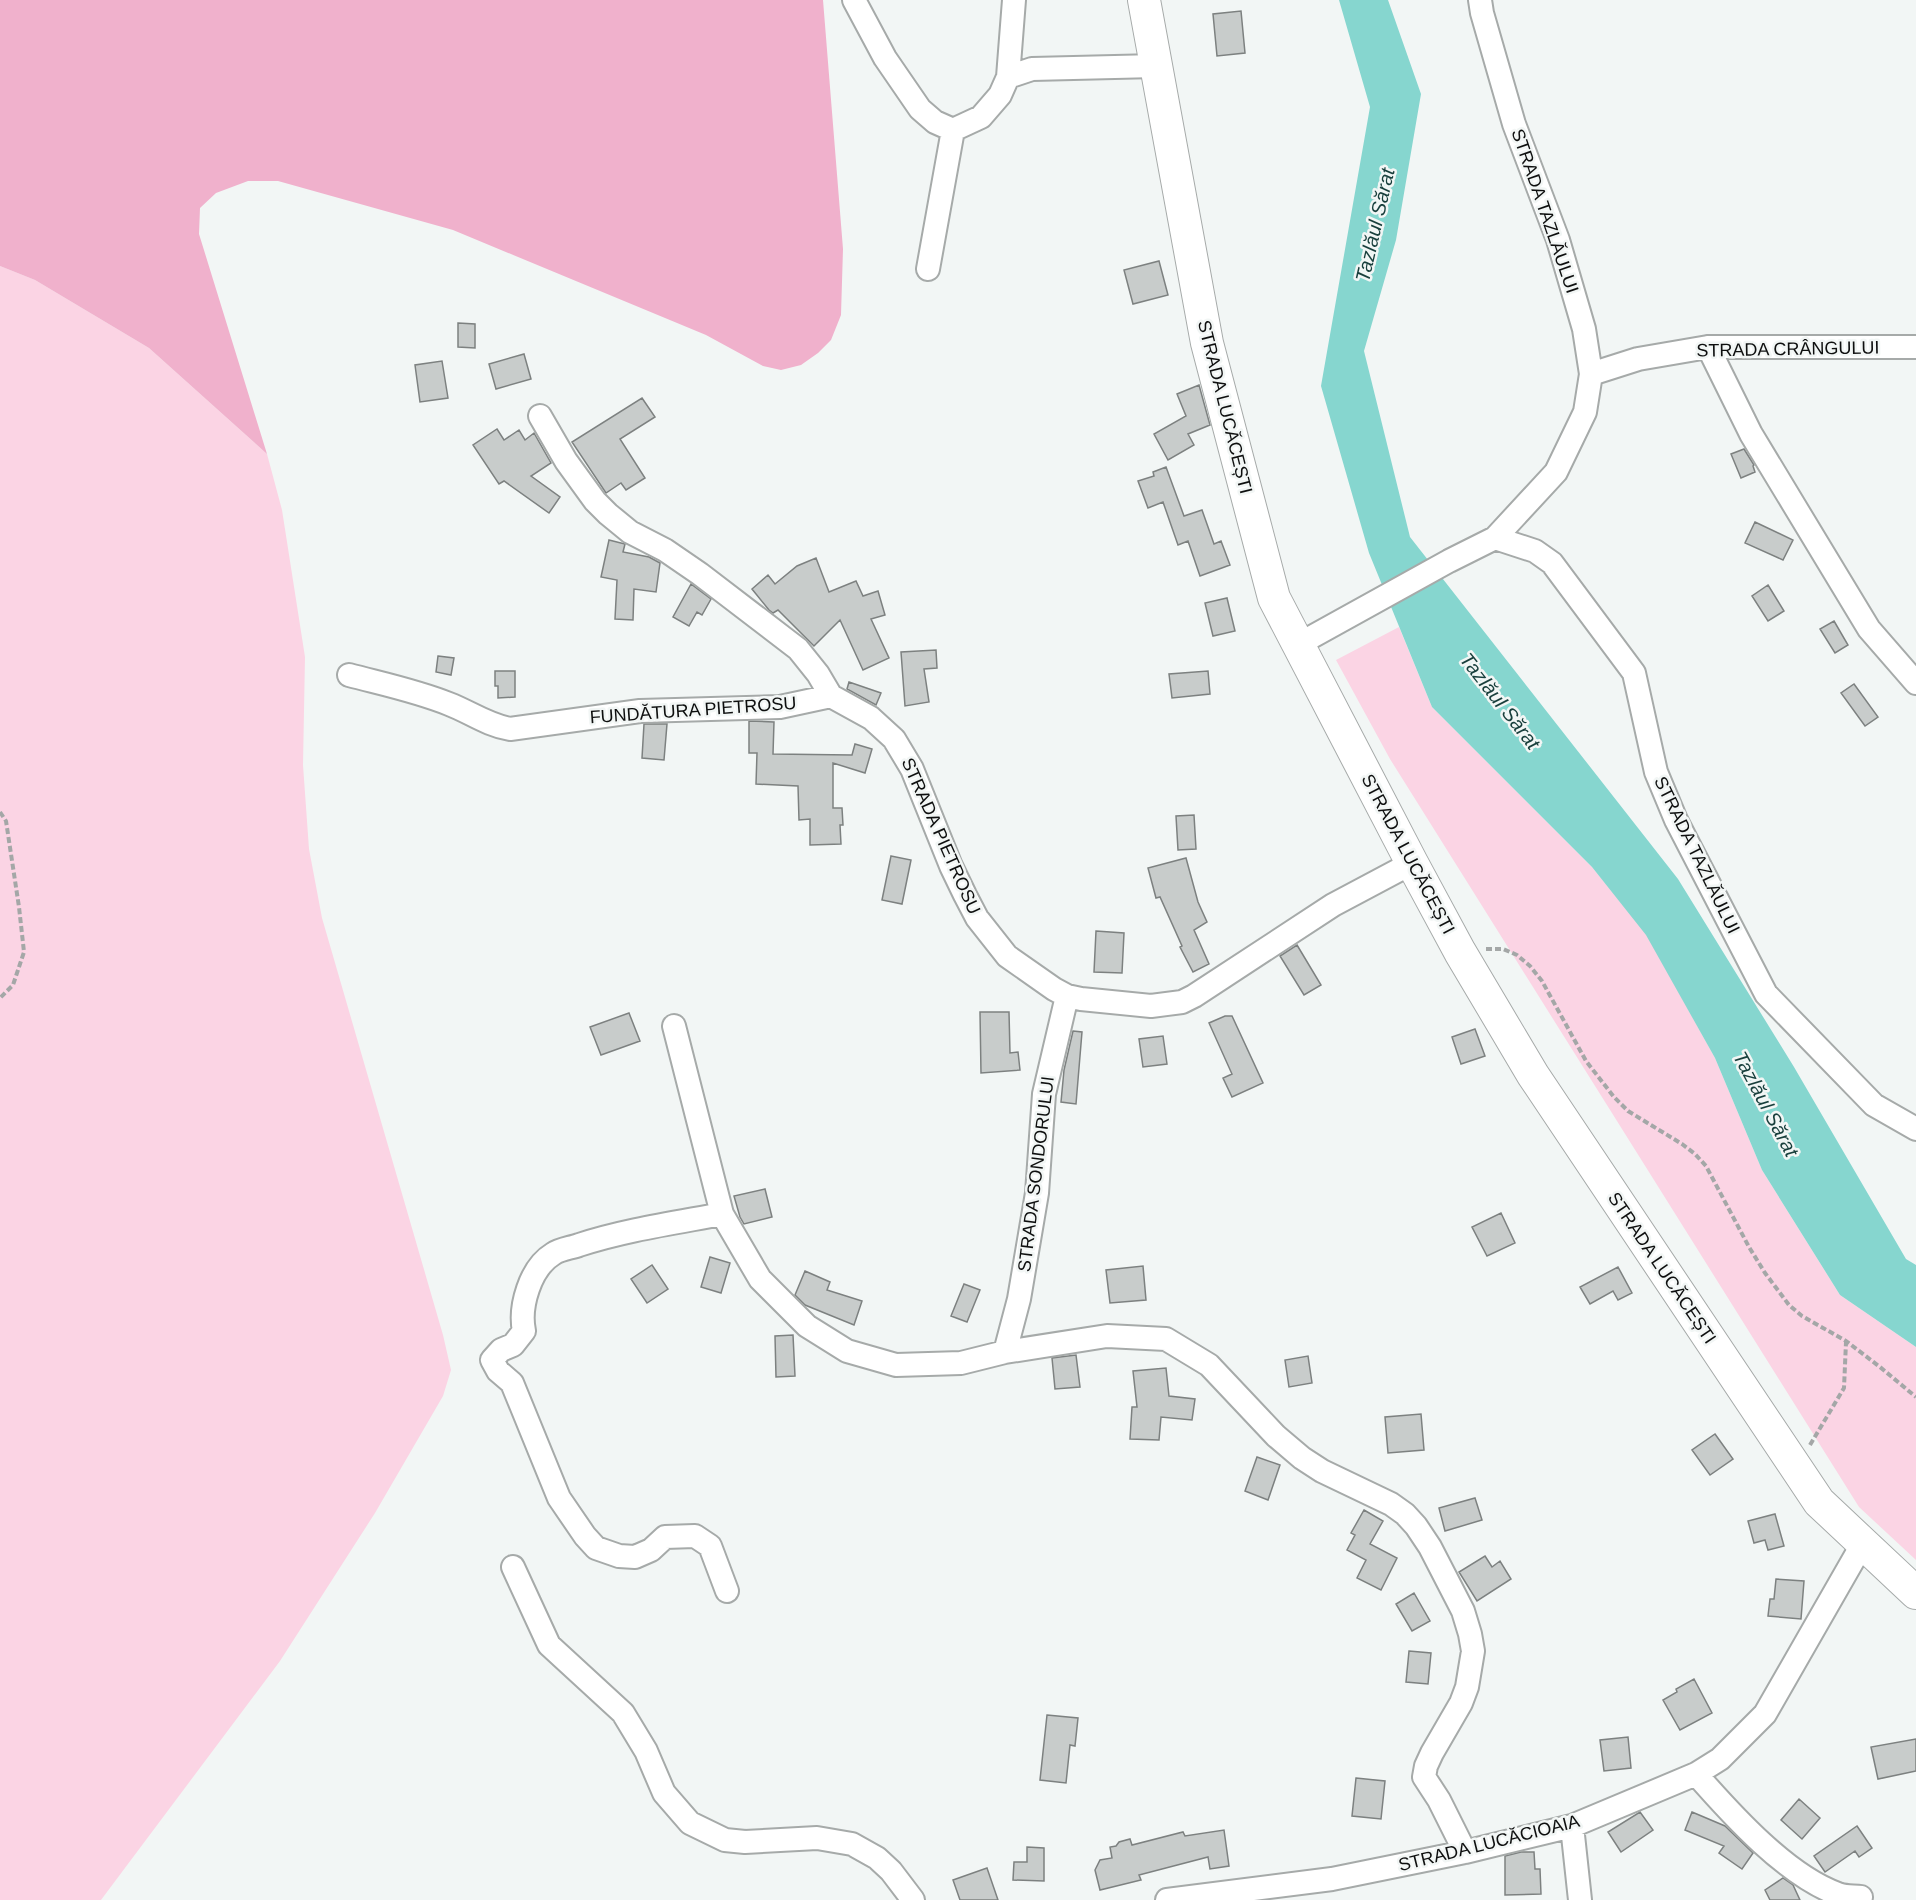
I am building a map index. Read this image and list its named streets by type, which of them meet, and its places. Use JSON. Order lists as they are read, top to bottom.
{
  "streets": {
    "main road": ["STRADA LUCĂCEȘTI"],
    "street": [
      "STRADA TAZLĂULUI",
      "STRADA CRÂNGULUI",
      "FUNDĂTURA PIETROSU",
      "STRADA PIETROSU",
      "STRADA SONDORULUI",
      "STRADA LUCĂCIOAIA"
    ]
  },
  "crossings": [
    ["STRADA TAZLĂULUI", "STRADA CRÂNGULUI"],
    ["STRADA TAZLĂULUI", "STRADA LUCĂCEȘTI"],
    ["STRADA LUCĂCEȘTI", "STRADA PIETROSU"],
    ["STRADA LUCĂCEȘTI", "STRADA LUCĂCIOAIA"],
    ["FUNDĂTURA PIETROSU", "STRADA PIETROSU"],
    ["STRADA PIETROSU", "STRADA SONDORULUI"]
  ],
  "water": ["Tazlăul Sărat"]
}
